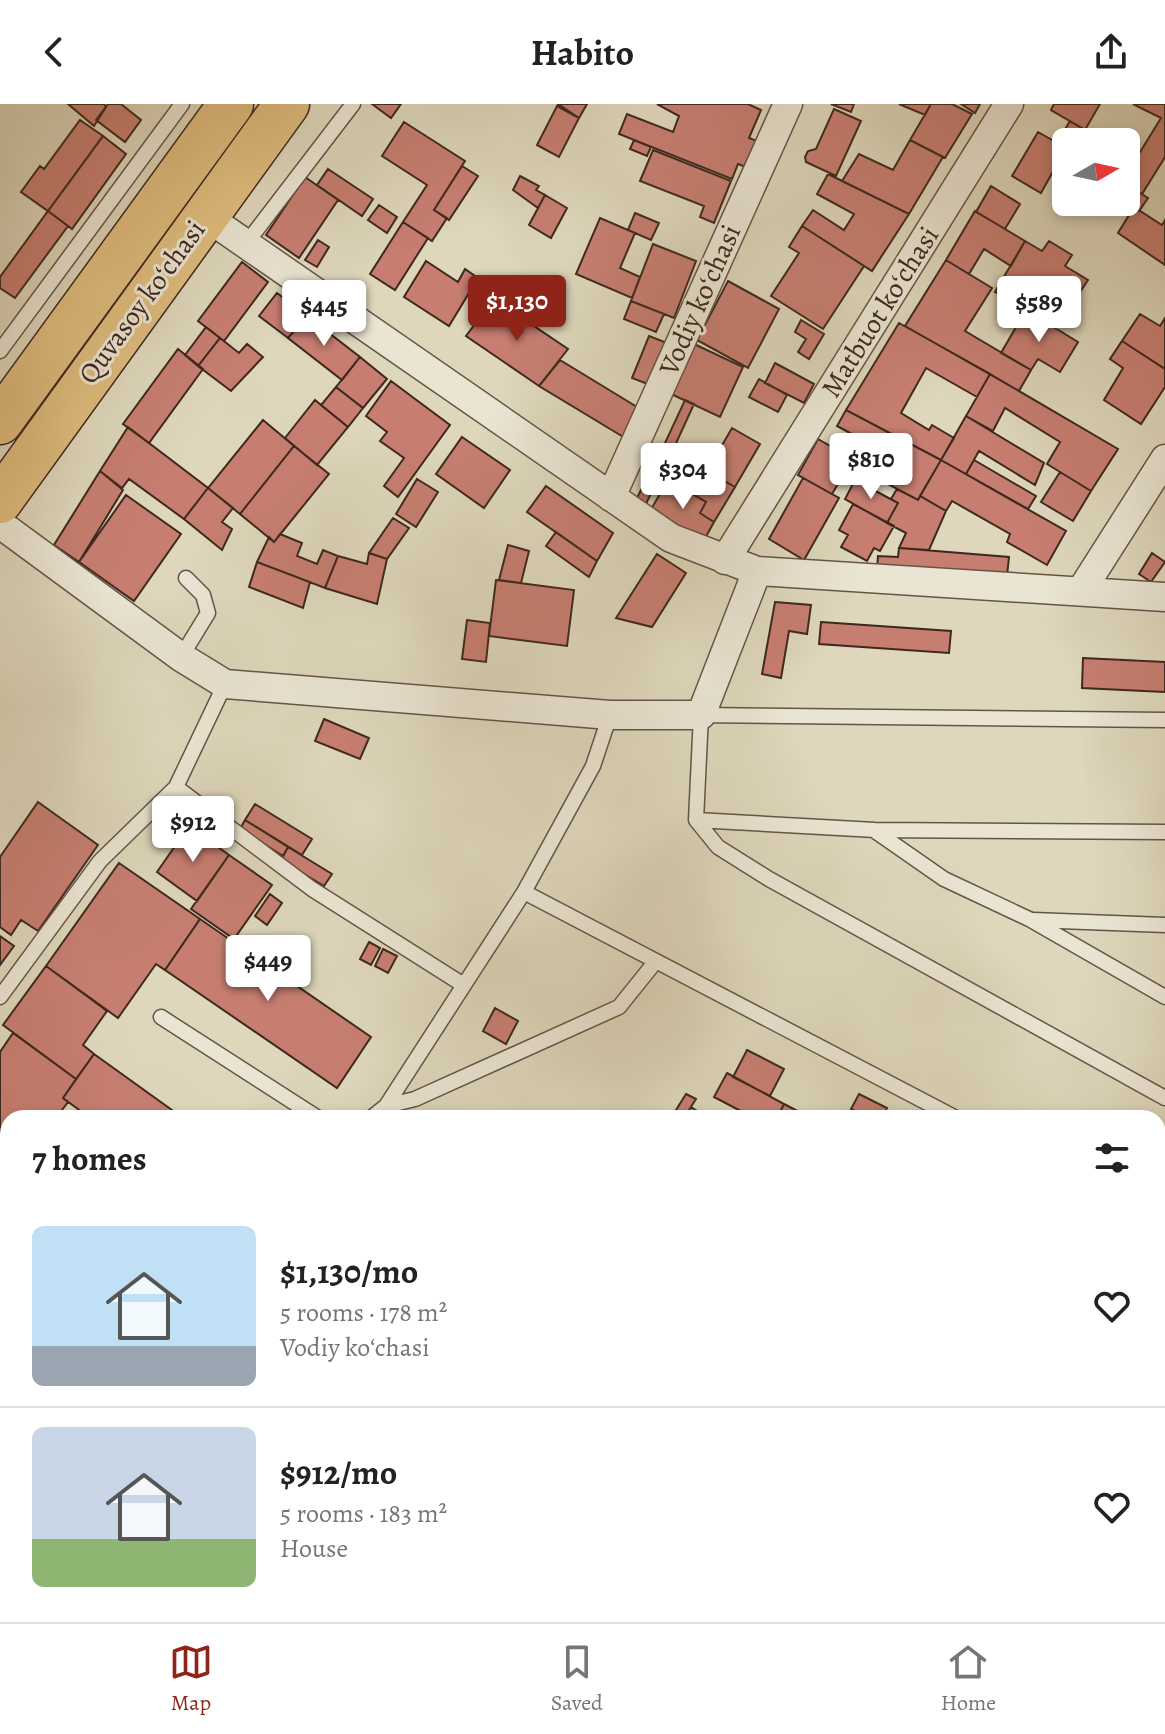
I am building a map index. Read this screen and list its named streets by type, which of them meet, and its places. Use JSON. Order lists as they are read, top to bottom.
{
  "streets": {
    "main road": ["Quvasoy koʻchasi"],
    "street": ["Vodiy koʻchasi", "Matbuot koʻchasi"]
  },
  "north": "right",
  "page": {
    "header": "Habito",
    "price": [
      "$1,130",
      "$589",
      "$445",
      "$810",
      "$304",
      "$912",
      "$449"
    ],
    "heading": "7 homes",
    "list": [
      {
        "name": "$1,130/mo",
        "note": "5 rooms · 178 m² · Vodiy koʻchasi"
      },
      {
        "name": "$912/mo",
        "note": "5 rooms · 183 m² · House"
      }
    ],
    "tabs": ["Map", "Saved", "Home"]
  }
}
